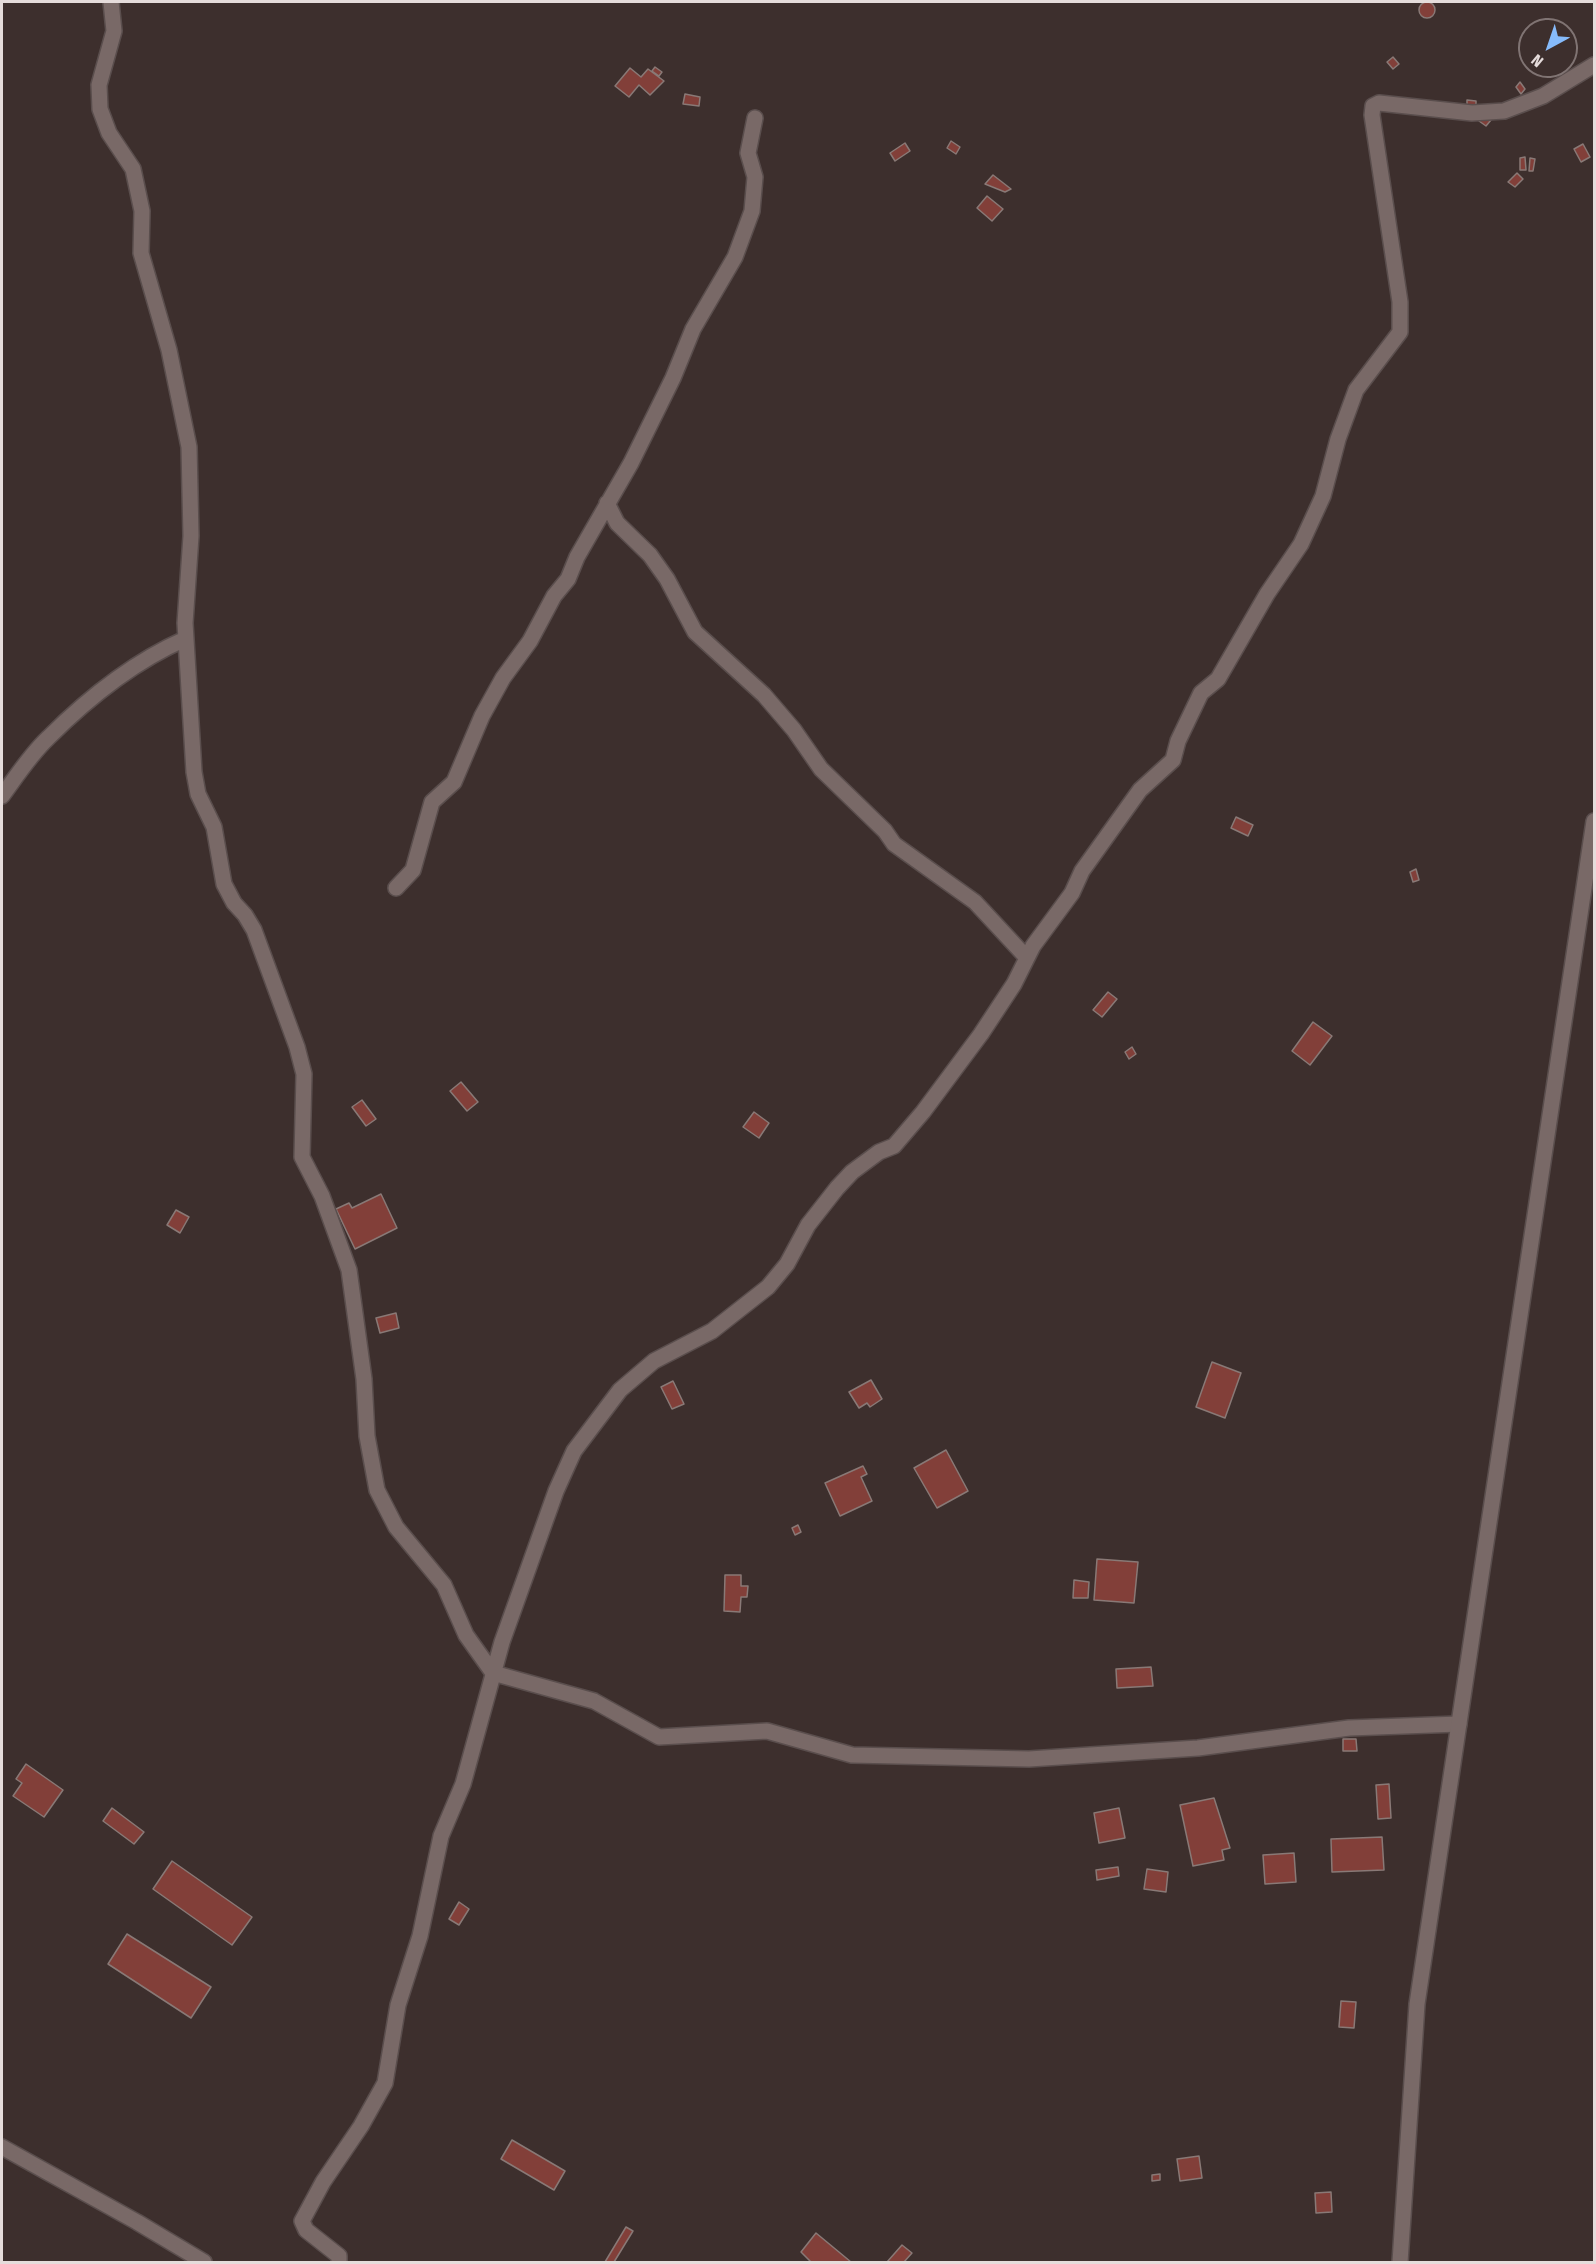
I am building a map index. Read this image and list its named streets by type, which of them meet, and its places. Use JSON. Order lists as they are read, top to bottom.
{
  "north": "bottom left"
}
